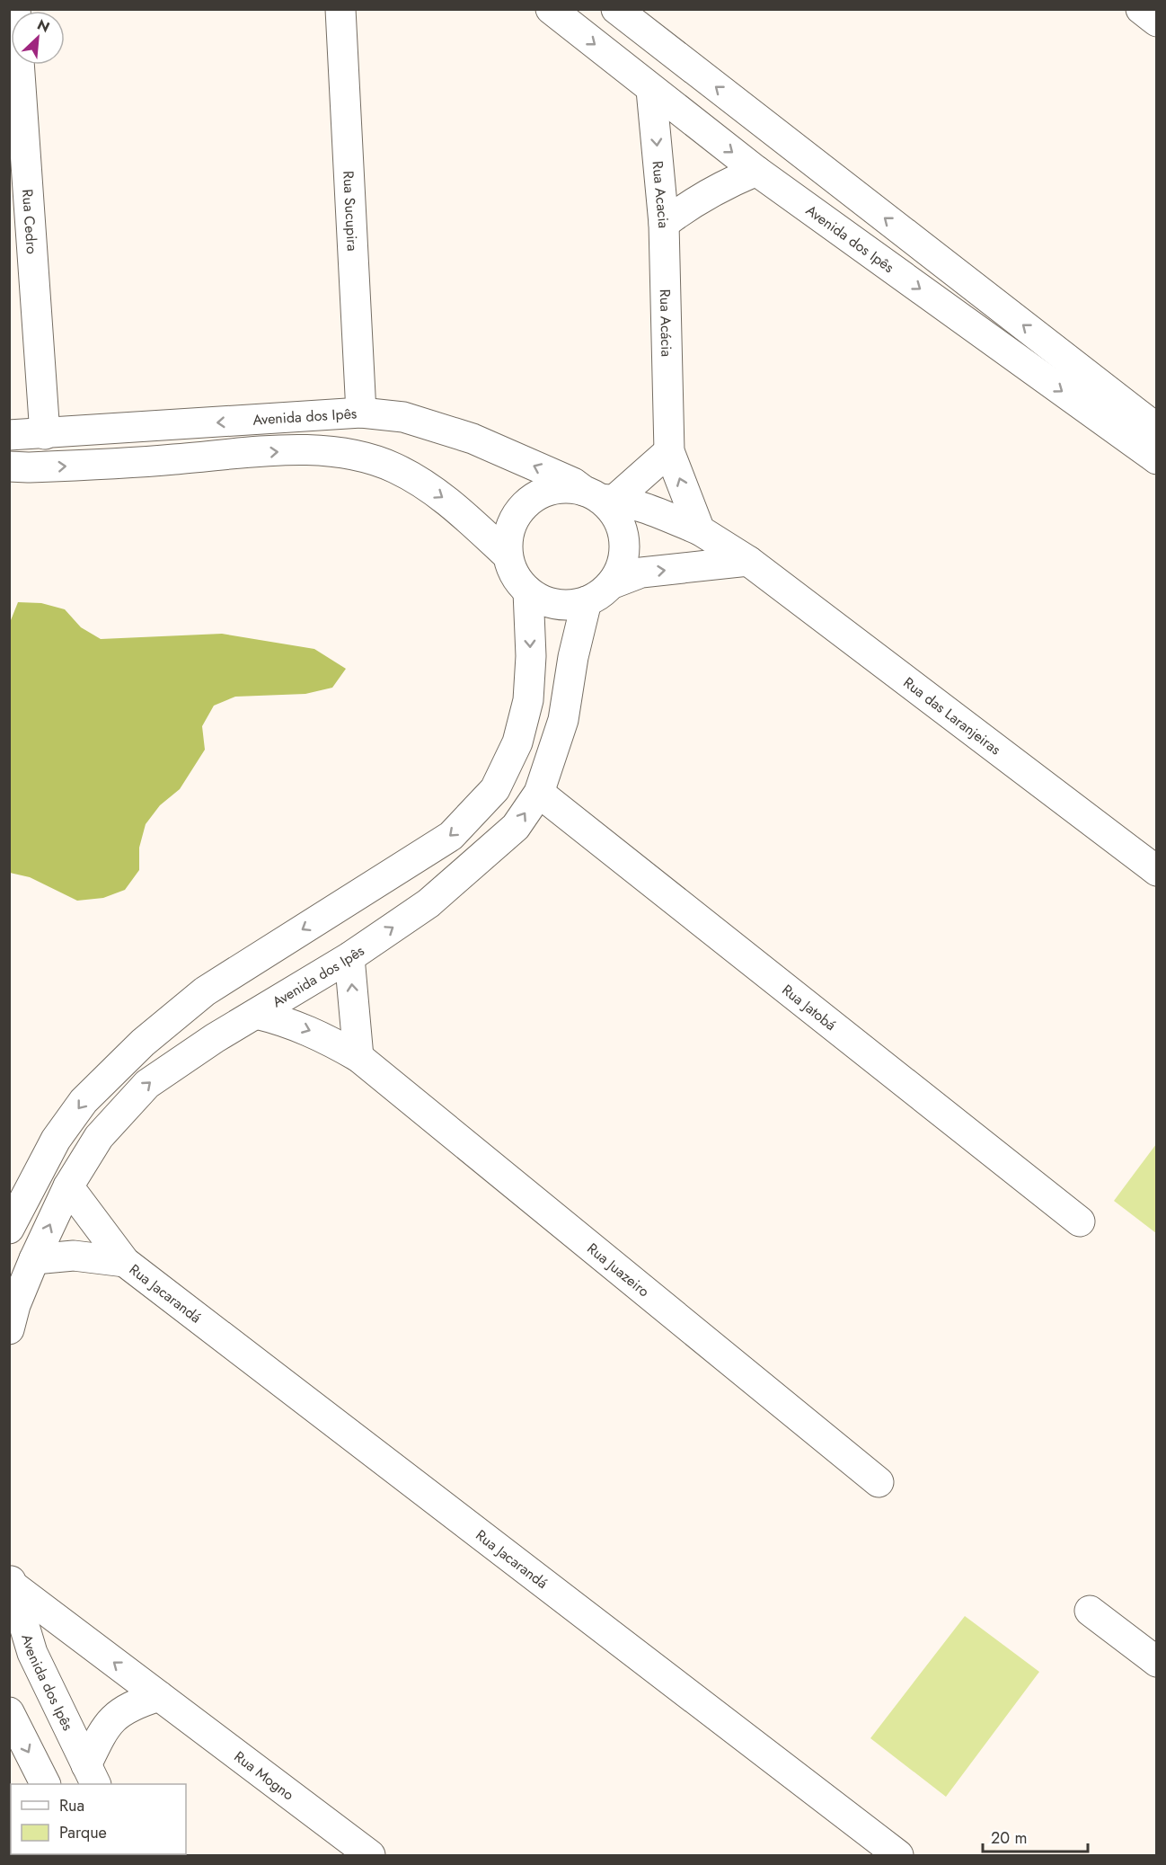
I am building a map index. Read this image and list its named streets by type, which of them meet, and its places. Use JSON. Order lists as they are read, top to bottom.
{
  "streets": {
    "street": [
      "Rua Acacia",
      "Rua Sucupira",
      "Rua Cedro",
      "Avenida dos Ipês",
      "Rua Acácia",
      "Rua das Laranjeiras",
      "Rua Jatobá",
      "Rua Juazeiro",
      "Rua Jacarandá",
      "Rua Mogno"
    ]
  },
  "crossings": [
    ["Rua Acacia", "Avenida dos Ipês"],
    ["Rua Acacia", "Rua Acácia"],
    ["Rua Sucupira", "Avenida dos Ipês"],
    ["Rua Cedro", "Avenida dos Ipês"],
    ["Avenida dos Ipês", "Rua das Laranjeiras"],
    ["Avenida dos Ipês", "Rua Jatobá"],
    ["Avenida dos Ipês", "Rua Juazeiro"],
    ["Avenida dos Ipês", "Rua Jacarandá"],
    ["Avenida dos Ipês", "Rua Mogno"]
  ],
  "one_way": ["Rua Acacia"],
  "legend": ["Rua", "Parque"],
  "scale_bar": "20 m",
  "north": "top right"
}
